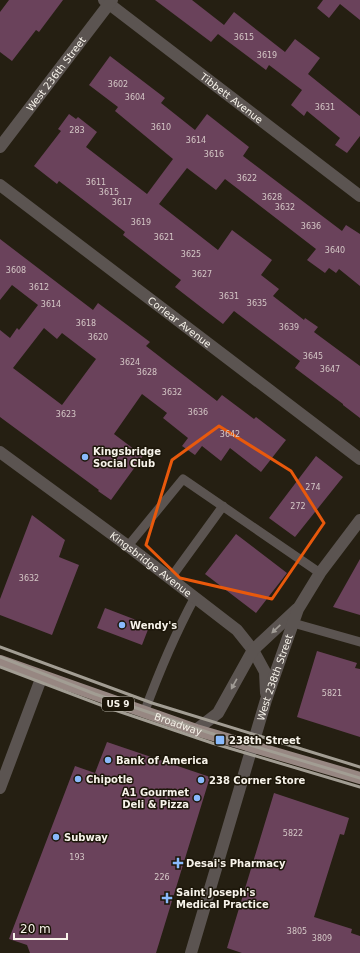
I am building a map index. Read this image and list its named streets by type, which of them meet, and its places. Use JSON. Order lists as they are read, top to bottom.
{
  "streets": {
    "main road": ["US 9", "Broadway"],
    "street": [
      "West 236th Street",
      "Tibbett Avenue",
      "Corlear Avenue",
      "Kingsbridge Avenue",
      "West 238th Street"
    ]
  },
  "crossings": [
    ["West 236th Street", "Tibbett Avenue"],
    ["Kingsbridge Avenue", "West 238th Street"],
    ["West 238th Street", "Broadway"]
  ],
  "places": {
    "other": [
      "Kingsbridge Social Club",
      "Wendy's",
      "Bank of America",
      "Chipotle",
      "238 Corner Store",
      "A1 Gourmet Deli & Pizza",
      "Subway"
    ],
    "transit": ["238th Street"],
    "health": ["Desai's Pharmacy", "Saint Joseph's Medical Practice"]
  },
  "house_numbers": [
    "3615",
    "3619",
    "3602",
    "3604",
    "3631",
    "3610",
    "283",
    "3614",
    "3616",
    "3622",
    "3611",
    "3615",
    "3628",
    "3617",
    "3632",
    "3619",
    "3636",
    "3621",
    "3640",
    "3625",
    "3608",
    "3627",
    "3612",
    "3631",
    "3635",
    "3614",
    "3618",
    "3639",
    "3620",
    "3645",
    "3624",
    "3647",
    "3628",
    "3632",
    "3636",
    "3623",
    "3642",
    "274",
    "272",
    "3632",
    "5821",
    "5822",
    "193",
    "226",
    "3805",
    "3809"
  ],
  "scale_bar": "20 m"
}
